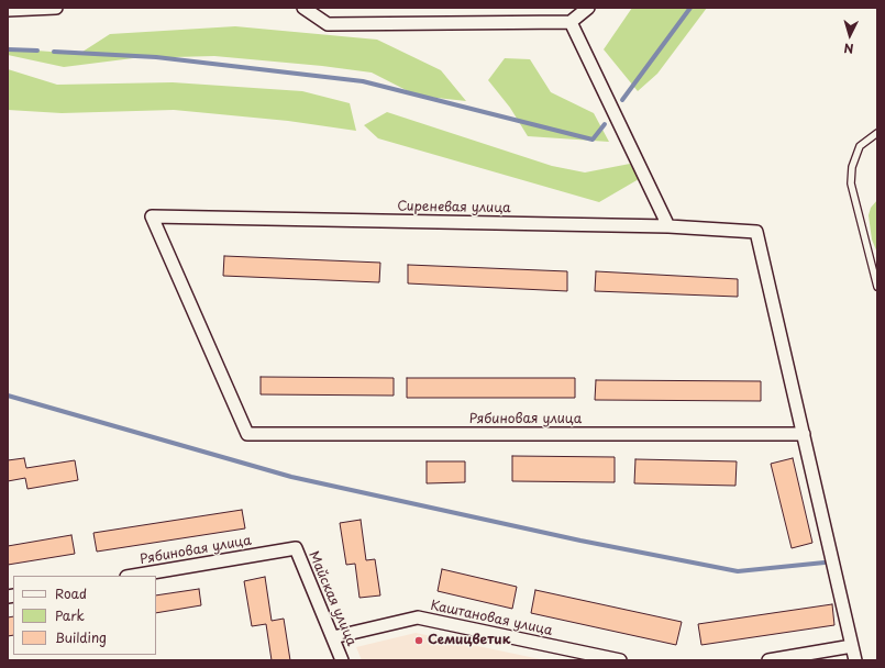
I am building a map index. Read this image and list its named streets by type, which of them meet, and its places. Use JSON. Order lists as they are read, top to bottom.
{
  "streets": {
    "street": [
      "Сиреневая улица",
      "Рябиновая улица",
      "Майская улица",
      "Каштановая улица"
    ]
  },
  "crossings": [
    ["Сиреневая улица", "Рябиновая улица"],
    ["Рябиновая улица", "Майская улица"],
    ["Майская улица", "Каштановая улица"]
  ],
  "places": ["Семицветик"],
  "legend": ["Road", "Park", "Building"],
  "north": "bottom"
}
